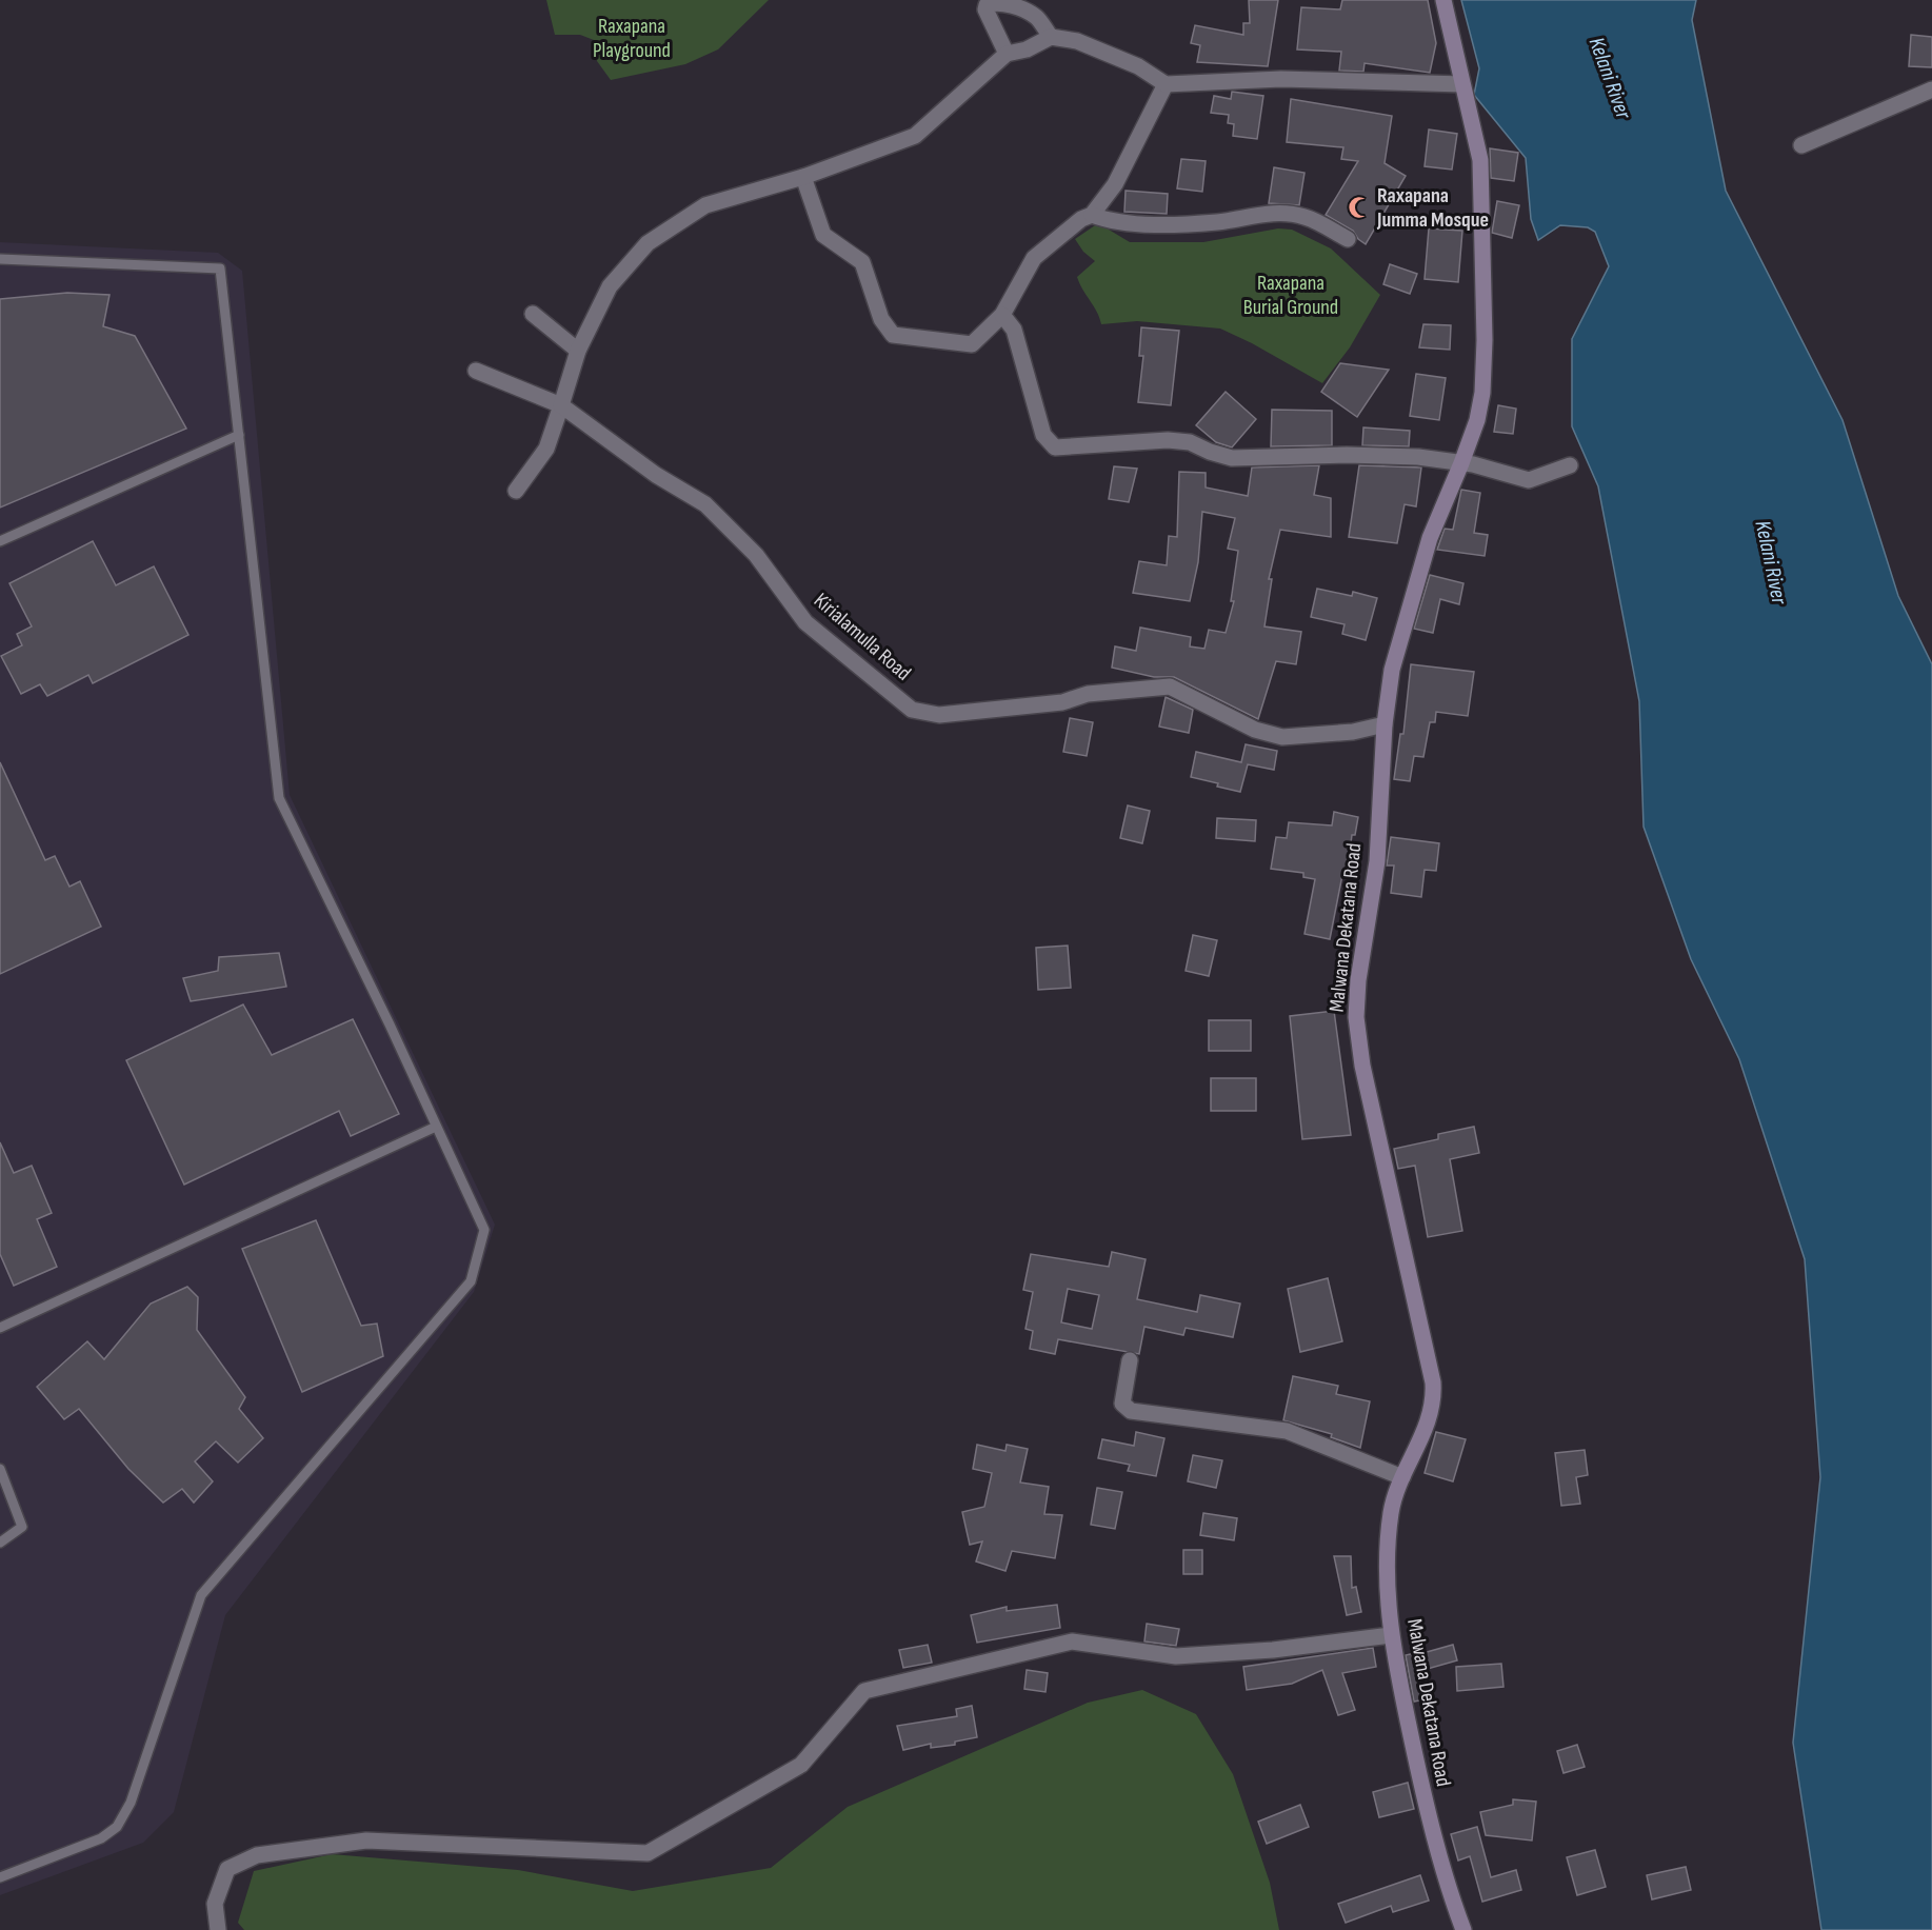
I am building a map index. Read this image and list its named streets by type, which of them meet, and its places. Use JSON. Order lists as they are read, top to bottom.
{
  "streets": {
    "main road": ["Malwana Dekatana Road"],
    "street": ["Kirialamulla Road"]
  },
  "crossings": [
    ["Kirialamulla Road", "Malwana Dekatana Road"]
  ],
  "water": ["Kelani River"],
  "parks": ["Raxapana Playground", "Raxapana Burial Ground"],
  "places": {
    "mosque": ["Raxapana Jumma Mosque"]
  }
}
